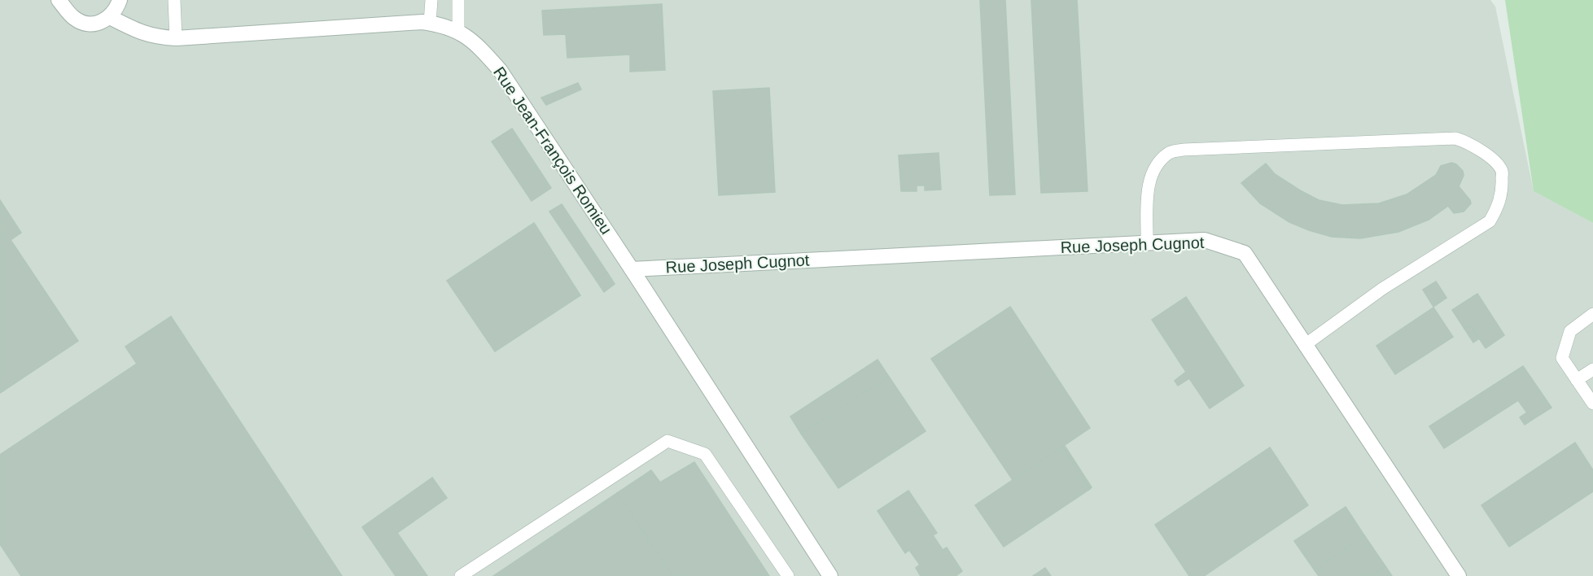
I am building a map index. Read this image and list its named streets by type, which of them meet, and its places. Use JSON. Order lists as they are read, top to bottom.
{
  "streets": {
    "street": ["Rue Jean-François Romieu", "Rue Joseph Cugnot"]
  },
  "crossings": [
    ["Rue Jean-François Romieu", "Rue Joseph Cugnot"]
  ]
}
